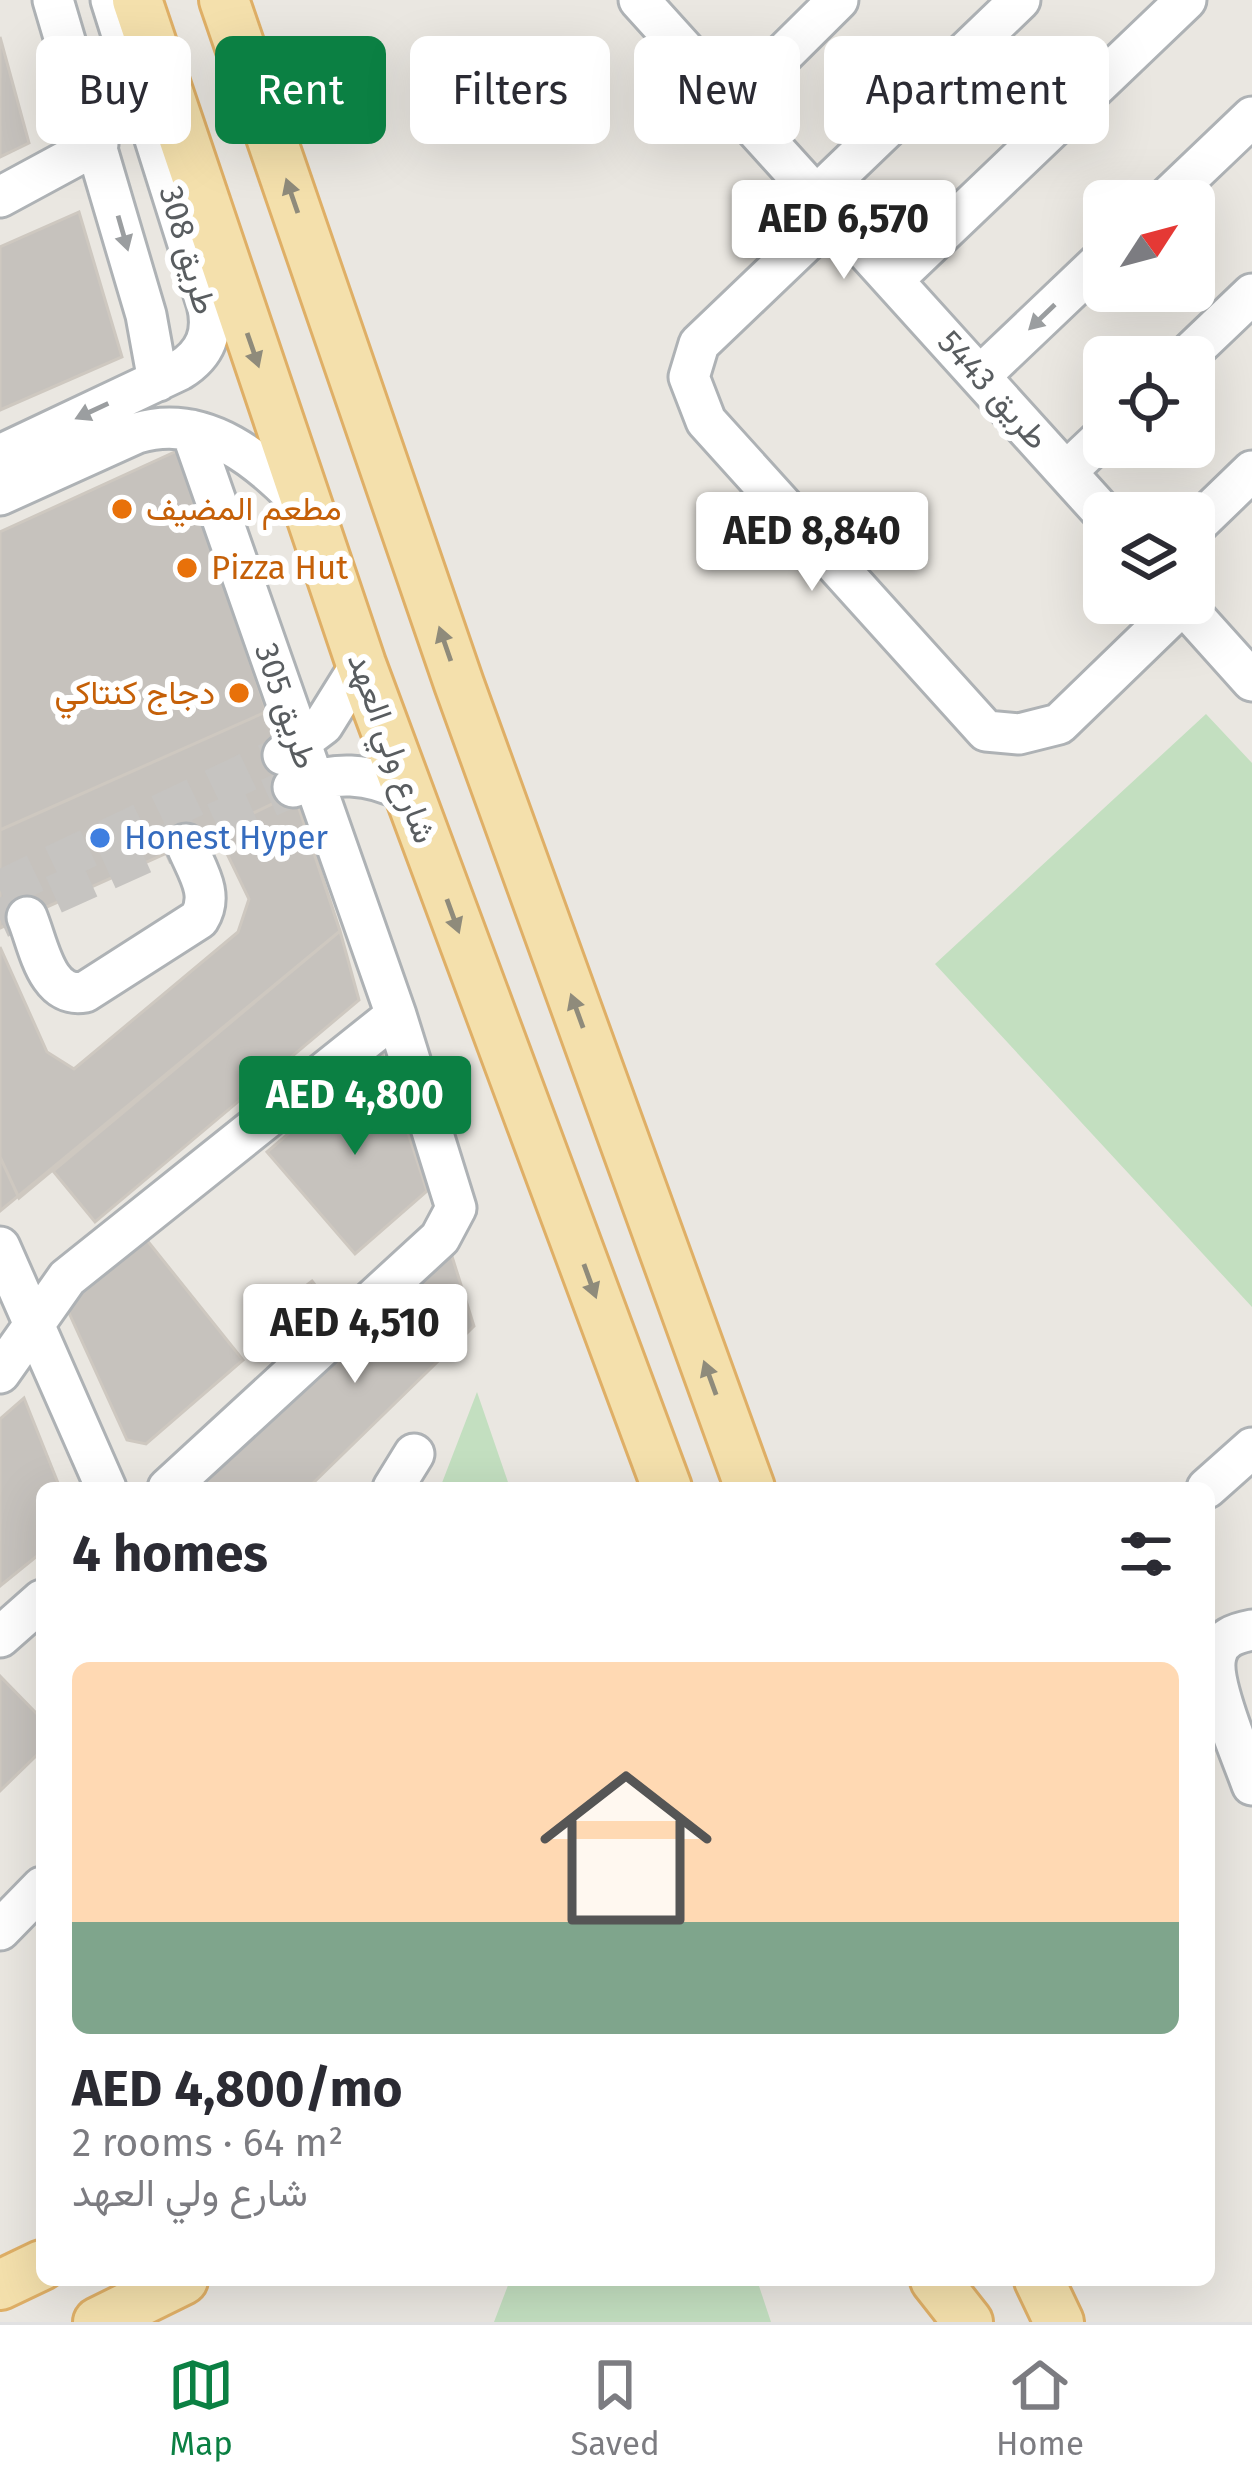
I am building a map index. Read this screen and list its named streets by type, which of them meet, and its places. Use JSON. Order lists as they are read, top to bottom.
{
  "streets": {
    "main road": ["شارع ولي العهد"],
    "street": ["طريق 308", "طريق 5443", "طريق 305"]
  },
  "places": [
    "مطعم المضيف",
    "Pizza Hut",
    "دجاج كنتاكي",
    "Honest Hyper"
  ],
  "north": "top right",
  "page": {
    "chip": [
      "Buy",
      "Rent",
      "Filters",
      "New",
      "Apartment"
    ],
    "price": [
      "AED 6,570",
      "AED 8,840",
      "AED 4,800",
      "AED 4,510"
    ],
    "heading": "4 homes",
    "list": [
      {
        "name": "AED 4,800/mo",
        "note": "2 rooms · 64 m² · شارع ولي العهد"
      }
    ],
    "tabs": ["Map", "Saved", "Home"]
  }
}
